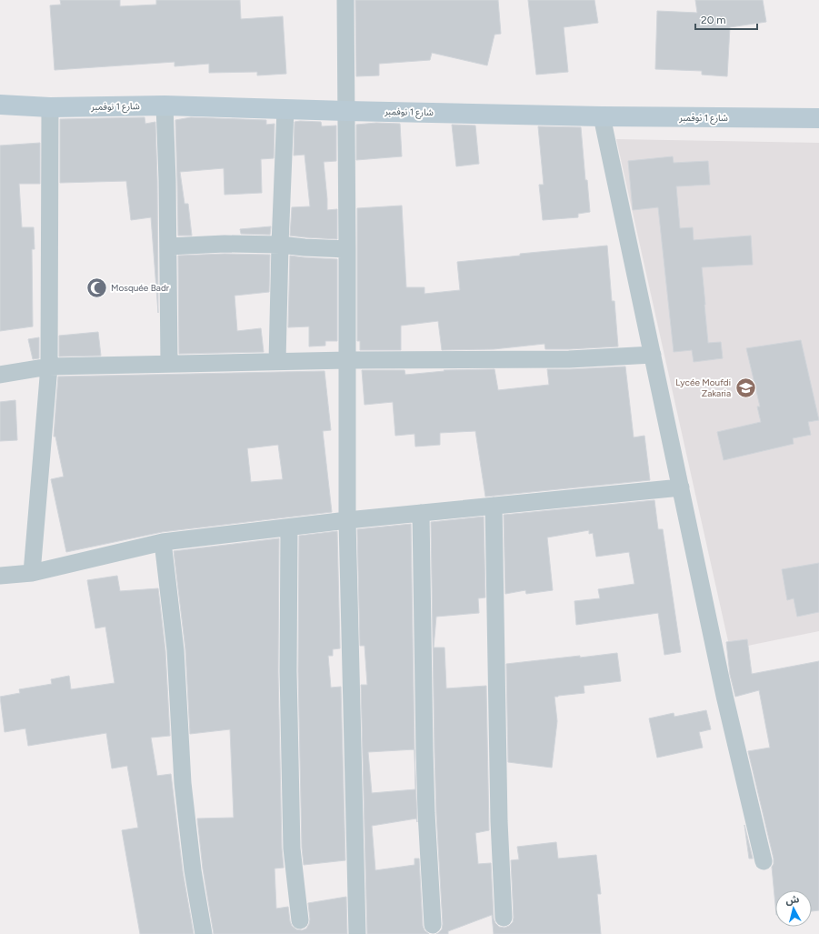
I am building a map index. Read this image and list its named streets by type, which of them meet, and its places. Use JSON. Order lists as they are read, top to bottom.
{
  "streets": {
    "main road": ["شارع 1 نوفمبر"]
  },
  "places": {
    "mosque": ["Mosquée Badr"],
    "school or university": ["Lycée Moufdi Zakaria"]
  },
  "scale_bar": "20 m",
  "north": "top"
}
